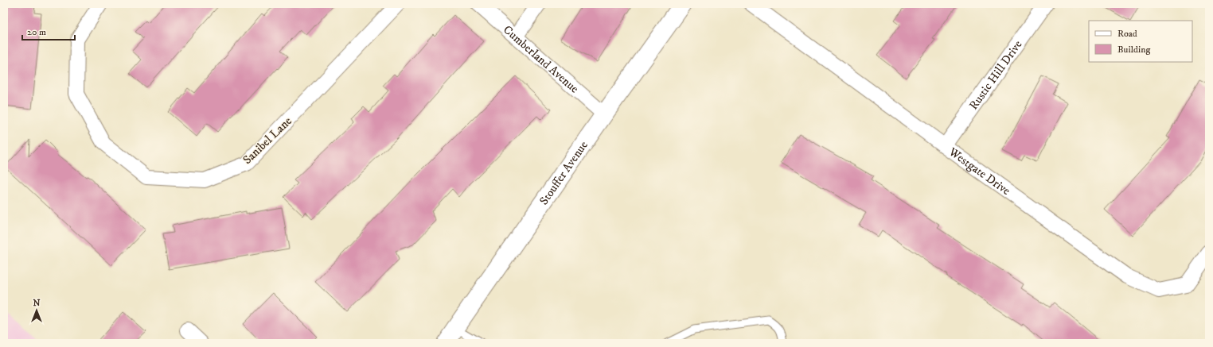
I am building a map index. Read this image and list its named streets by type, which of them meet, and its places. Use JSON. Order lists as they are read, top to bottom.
{
  "streets": {
    "street": [
      "Cumberland Avenue",
      "Rustic Hill Drive",
      "Sanibel Lane",
      "Westgate Drive",
      "Stouffer Avenue"
    ]
  },
  "crossings": [
    ["Cumberland Avenue", "Stouffer Avenue"],
    ["Rustic Hill Drive", "Westgate Drive"]
  ],
  "legend": ["Road", "Building"],
  "scale_bar": "20 m",
  "north": "top"
}
